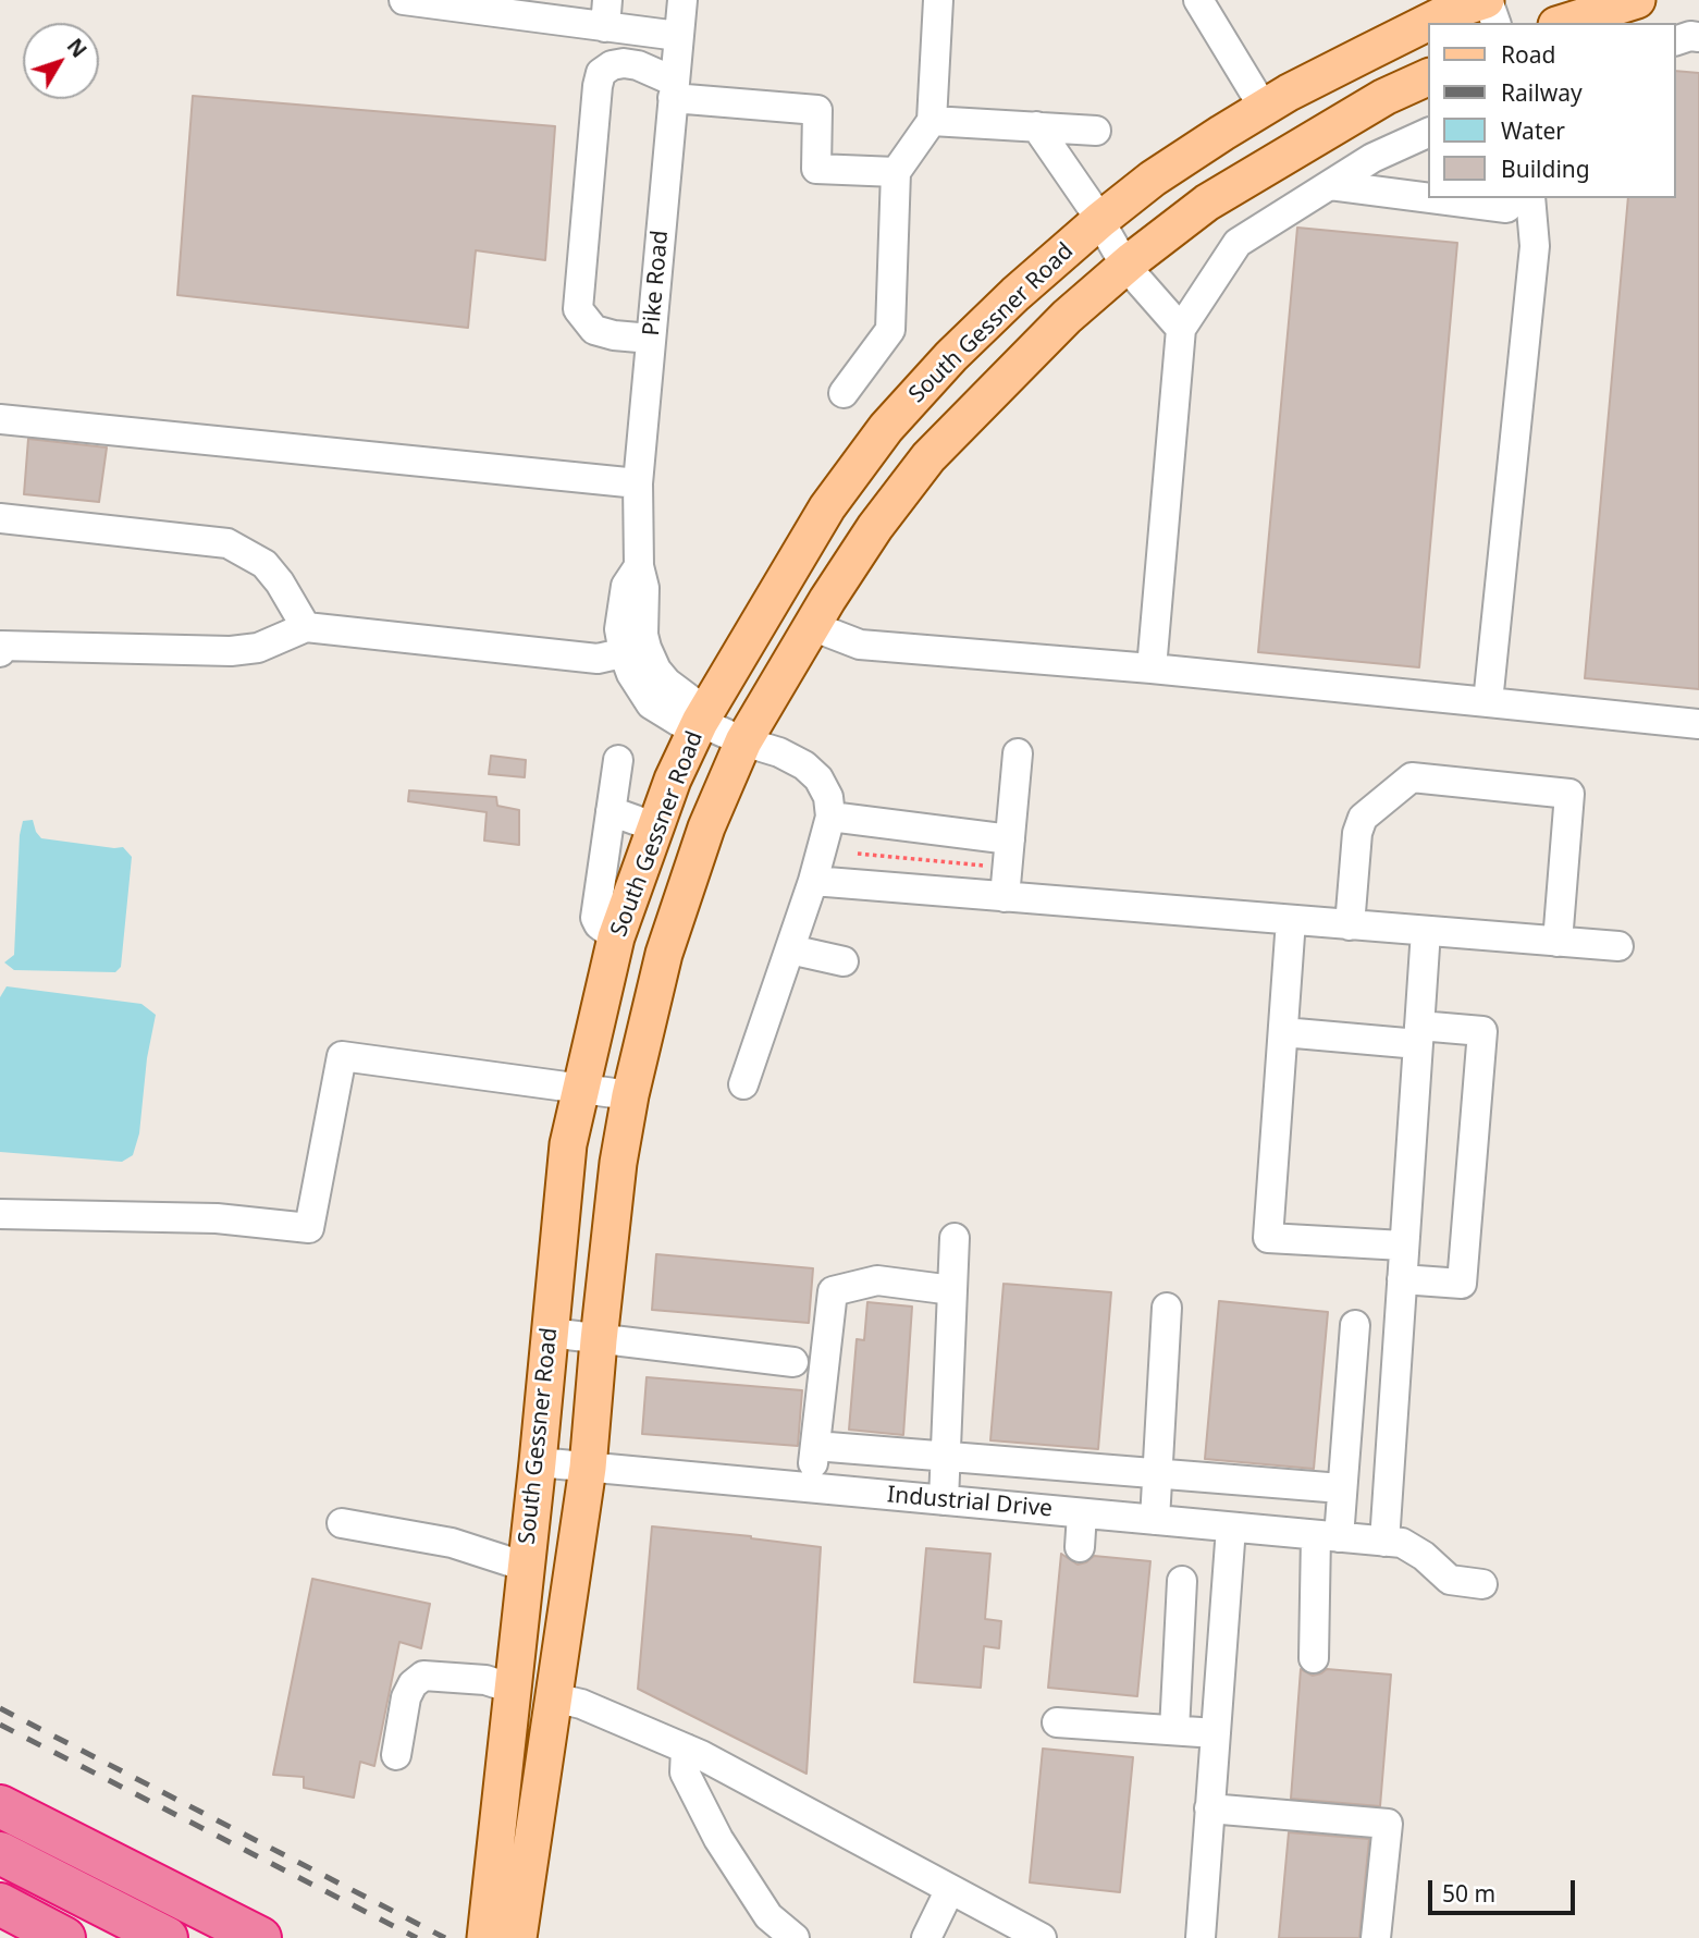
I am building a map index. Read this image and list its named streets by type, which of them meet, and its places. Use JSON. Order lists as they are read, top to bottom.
{
  "streets": {
    "main road": ["South Gessner Road"],
    "street": ["Pike Road", "Industrial Drive"]
  },
  "crossings": [
    ["Pike Road", "South Gessner Road"],
    ["South Gessner Road", "Industrial Drive"]
  ],
  "legend": [
    "Road",
    "Railway",
    "Water",
    "Building"
  ],
  "scale_bar": "50 m",
  "north": "top right"
}
